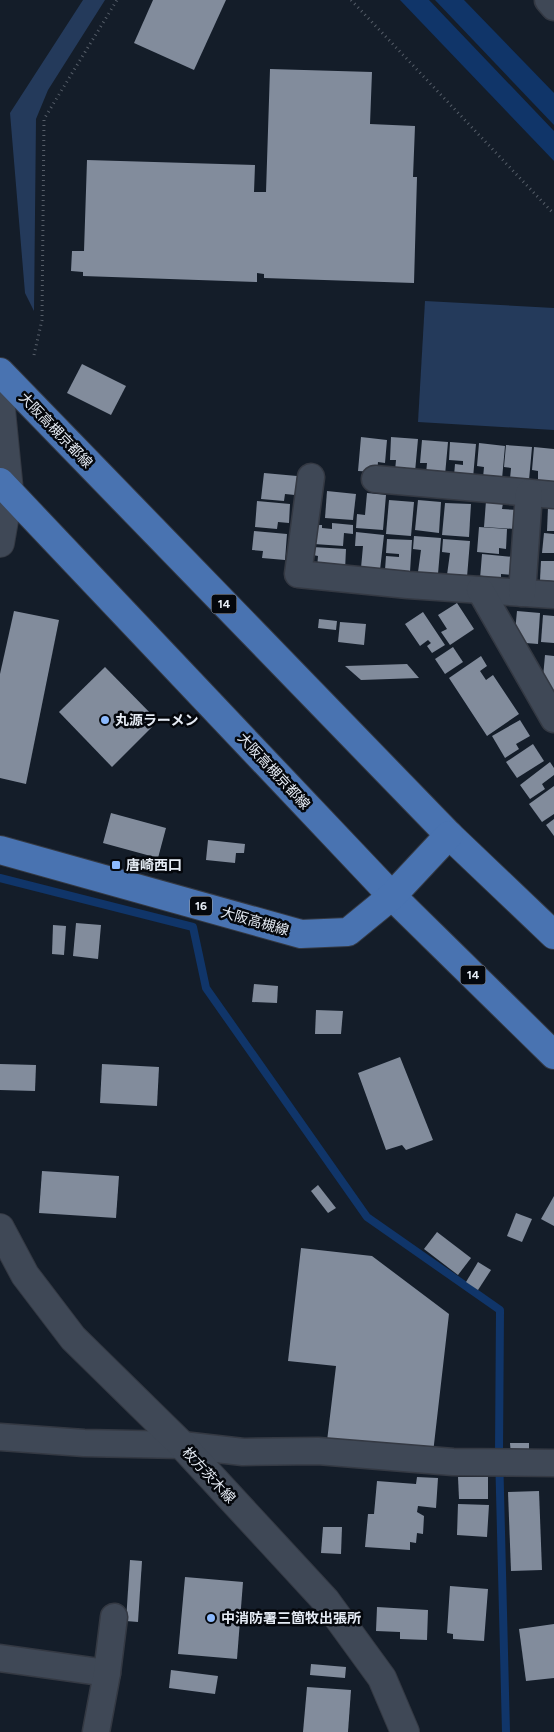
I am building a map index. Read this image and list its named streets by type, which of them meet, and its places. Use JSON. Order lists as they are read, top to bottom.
{
  "streets": {
    "main road": [
      "大阪高槻京都線",
      "14",
      "16",
      "大阪高槻線",
      "枚方茨木線"
    ]
  },
  "crossings": [
    ["大阪高槻京都線", "大阪高槻線"]
  ],
  "places": {
    "other": ["丸源ラーメン", "中消防署三箇牧出張所"],
    "transit": ["唐崎西口"]
  }
}
